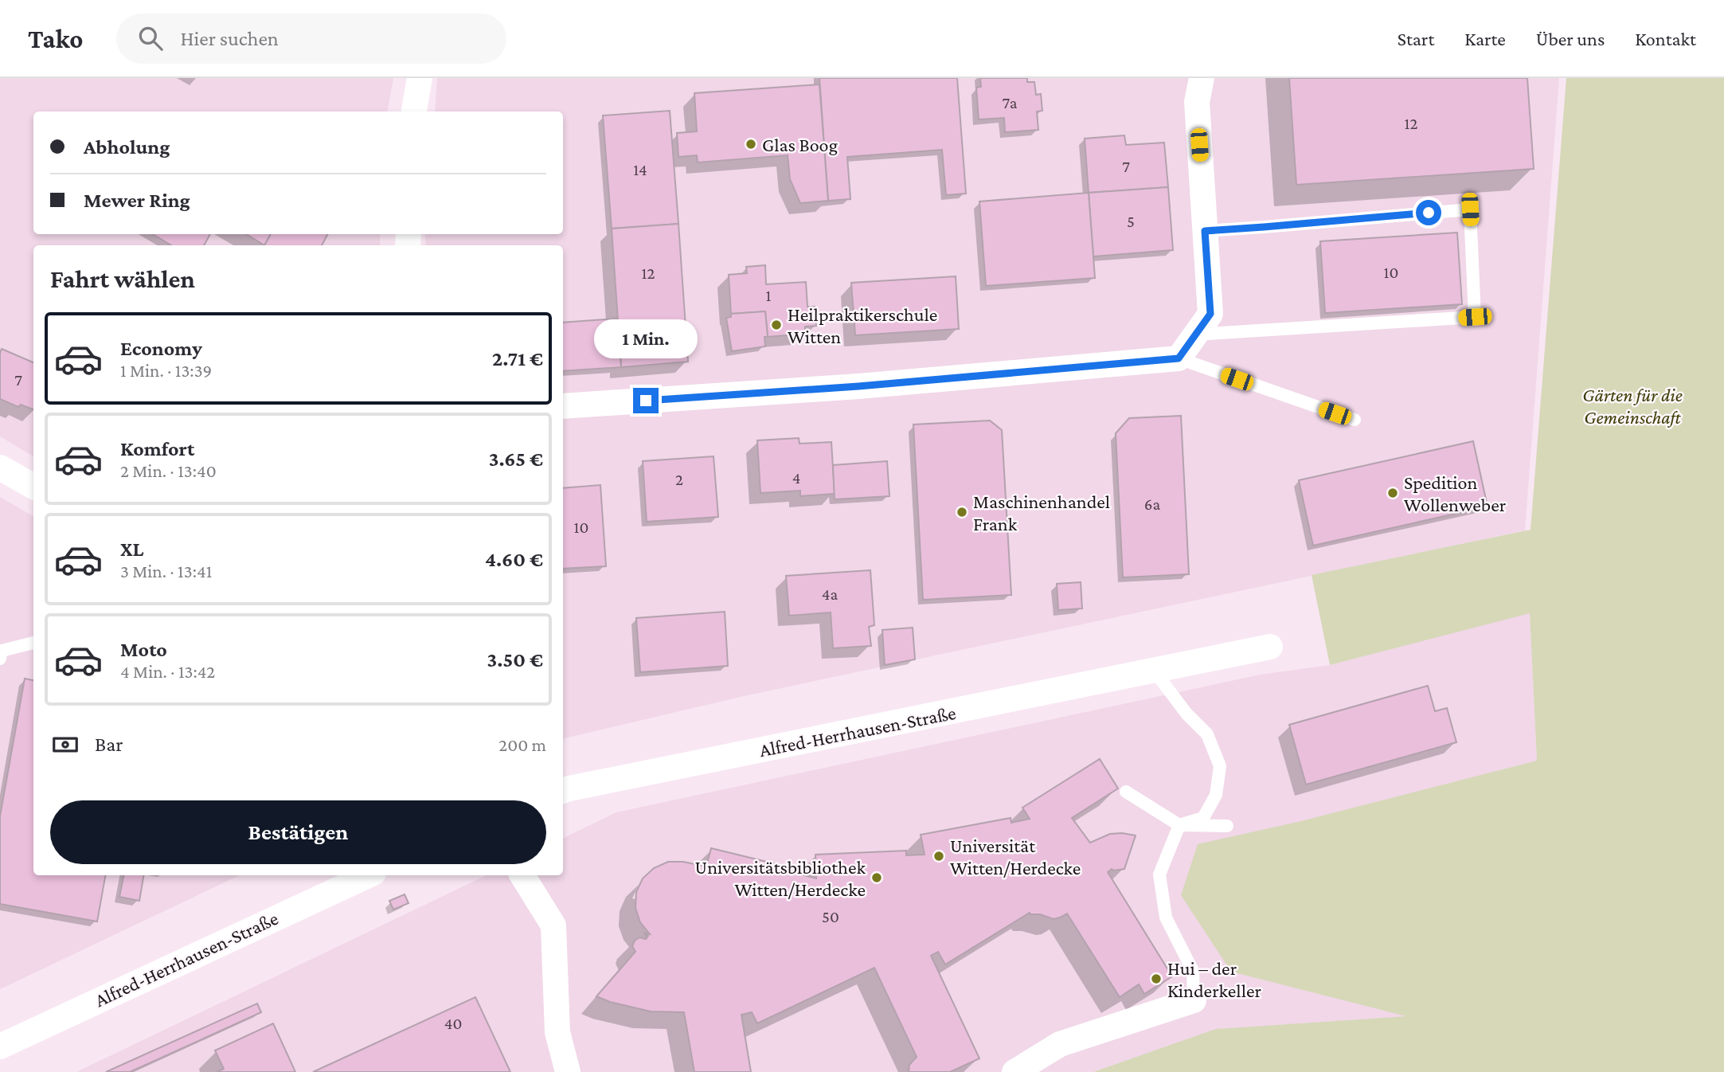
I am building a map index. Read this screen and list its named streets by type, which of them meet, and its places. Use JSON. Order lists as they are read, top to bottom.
{
  "streets": {
    "street": ["Alfred-Herrhausen-Straße"]
  },
  "parks": ["Gärten für die Gemeinschaft"],
  "places": [
    "Glas Boog",
    "Heilpraktikerschule Witten",
    "Spedition Wollenweber",
    "Maschinenhandel Frank",
    "Universität Witten/Herdecke",
    "Universitätsbibliothek Witten/Herdecke",
    "Hui – der Kinderkeller"
  ],
  "house_numbers": [
    "7a",
    "12",
    "7",
    "14",
    "5",
    "10",
    "12",
    "1",
    "7",
    "4",
    "2",
    "6a",
    "10",
    "4a",
    "50",
    "40"
  ],
  "page": {
    "header": "Tako",
    "search": "Hier suchen",
    "nav": [
      "Start",
      "Karte",
      "Über uns",
      "Kontakt"
    ],
    "banner": ["Abholung", "Mewer Ring"],
    "heading": "Fahrt wählen",
    "list": [
      {
        "name": "Economy",
        "note": "1 Min. · 13:39",
        "value": "2.71 €"
      },
      {
        "name": "Komfort",
        "note": "2 Min. · 13:40",
        "value": "3.65 €"
      },
      {
        "name": "XL",
        "note": "3 Min. · 13:41",
        "value": "4.60 €"
      },
      {
        "name": "Moto",
        "note": "4 Min. · 13:42",
        "value": "3.50 €"
      }
    ],
    "bubble": "1 Min.",
    "pay": ["Bar", "200 m"],
    "buttons": "Bestätigen"
  }
}
